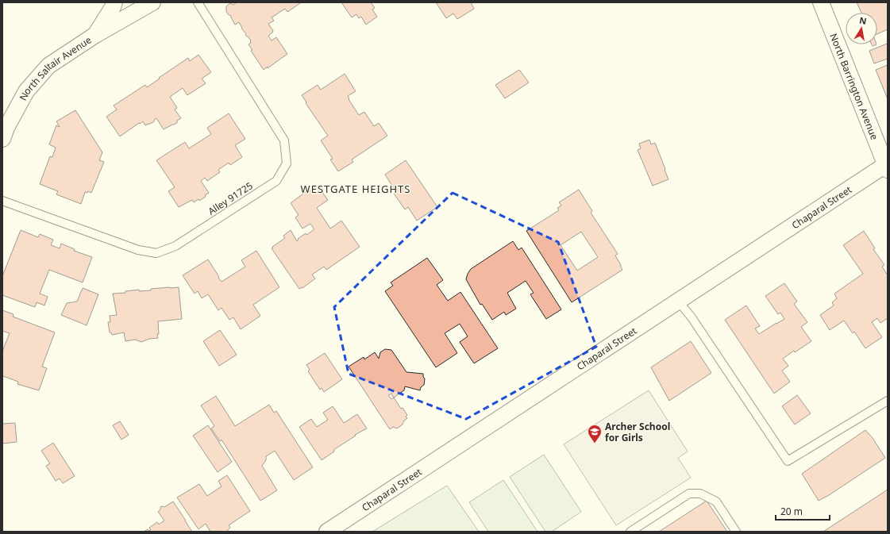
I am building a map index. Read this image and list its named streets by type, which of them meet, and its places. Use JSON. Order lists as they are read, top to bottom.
{
  "streets": {
    "street": ["North Saltair Avenue", "North Barrington Avenue", "Chaparal Street"],
    "lane": ["Alley 91725"]
  },
  "crossings": [
    ["North Barrington Avenue", "Chaparal Street"]
  ],
  "districts": ["WESTGATE HEIGHTS"],
  "places": {
    "school or university": ["Archer School for Girls"]
  },
  "scale_bar": "20 m",
  "north": "top"
}
